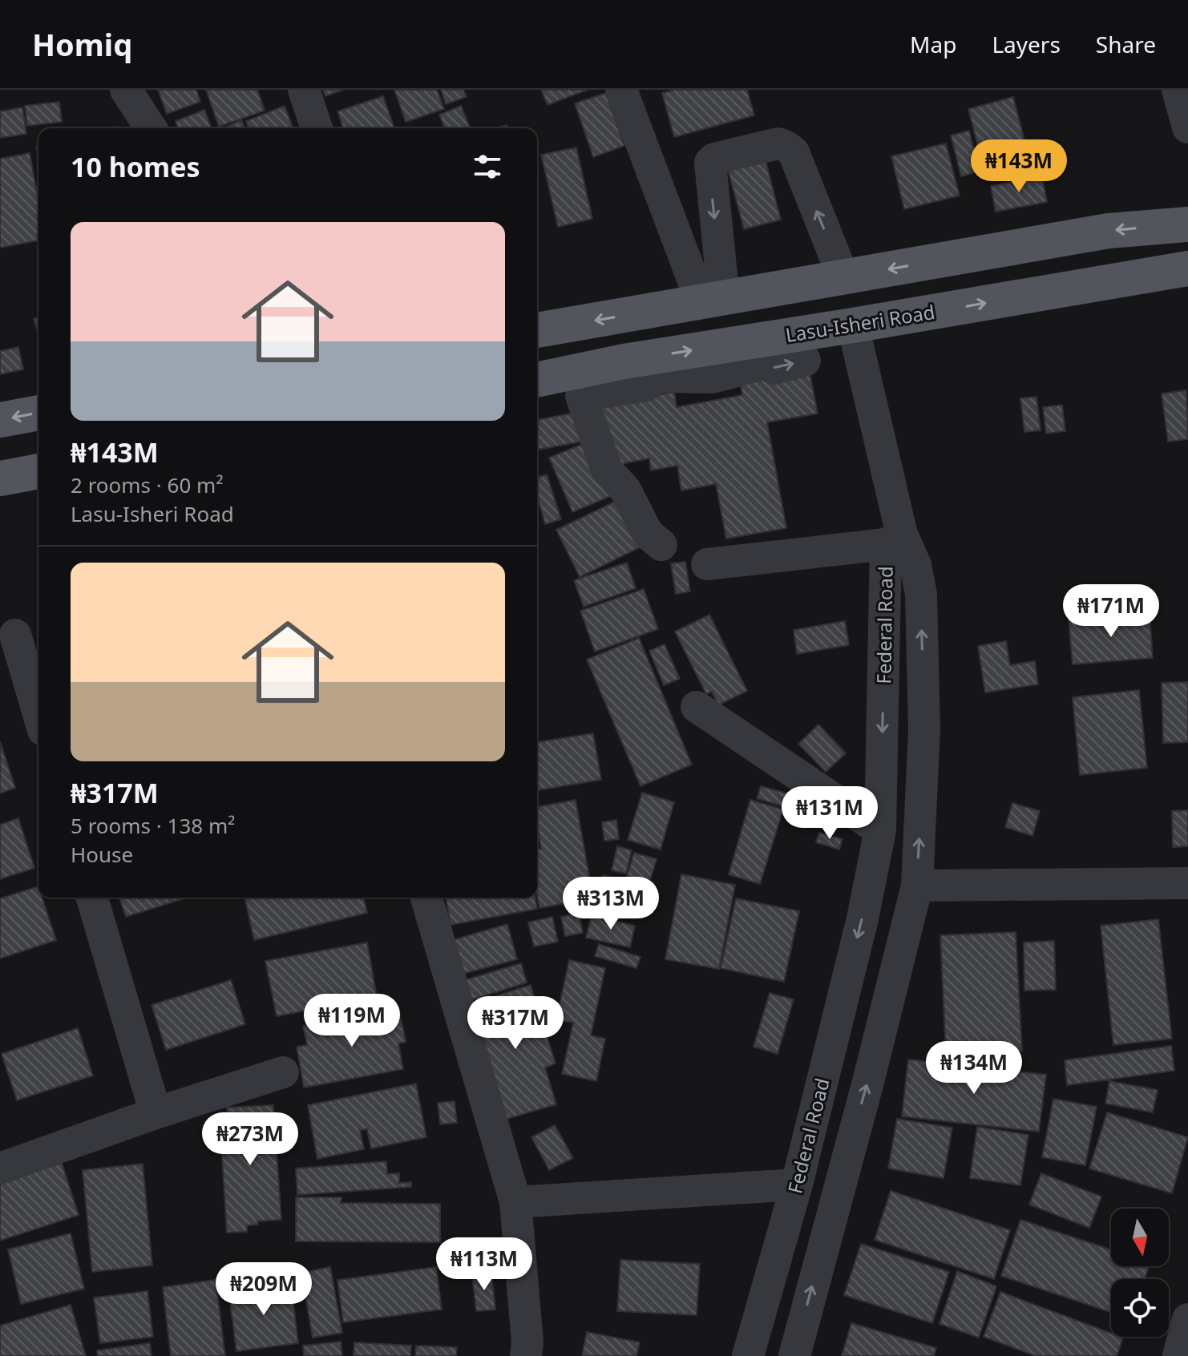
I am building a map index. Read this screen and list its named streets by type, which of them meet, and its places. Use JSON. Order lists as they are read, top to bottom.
{
  "streets": {
    "main road": ["Lasu-Isheri Road"],
    "street": ["Federal Road"]
  },
  "north": "bottom",
  "page": {
    "header": "Homiq",
    "nav": ["Map", "Layers", "Share"],
    "heading": "10 homes",
    "price": [
      "₦143M",
      "₦171M",
      "₦131M",
      "₦313M",
      "₦119M",
      "₦317M",
      "₦134M",
      "₦273M",
      "₦113M",
      "₦209M"
    ],
    "list": [
      {
        "name": "₦143M",
        "note": "2 rooms · 60 m² · Lasu-Isheri Road"
      },
      {
        "name": "₦317M",
        "note": "5 rooms · 138 m² · House"
      }
    ]
  }
}
